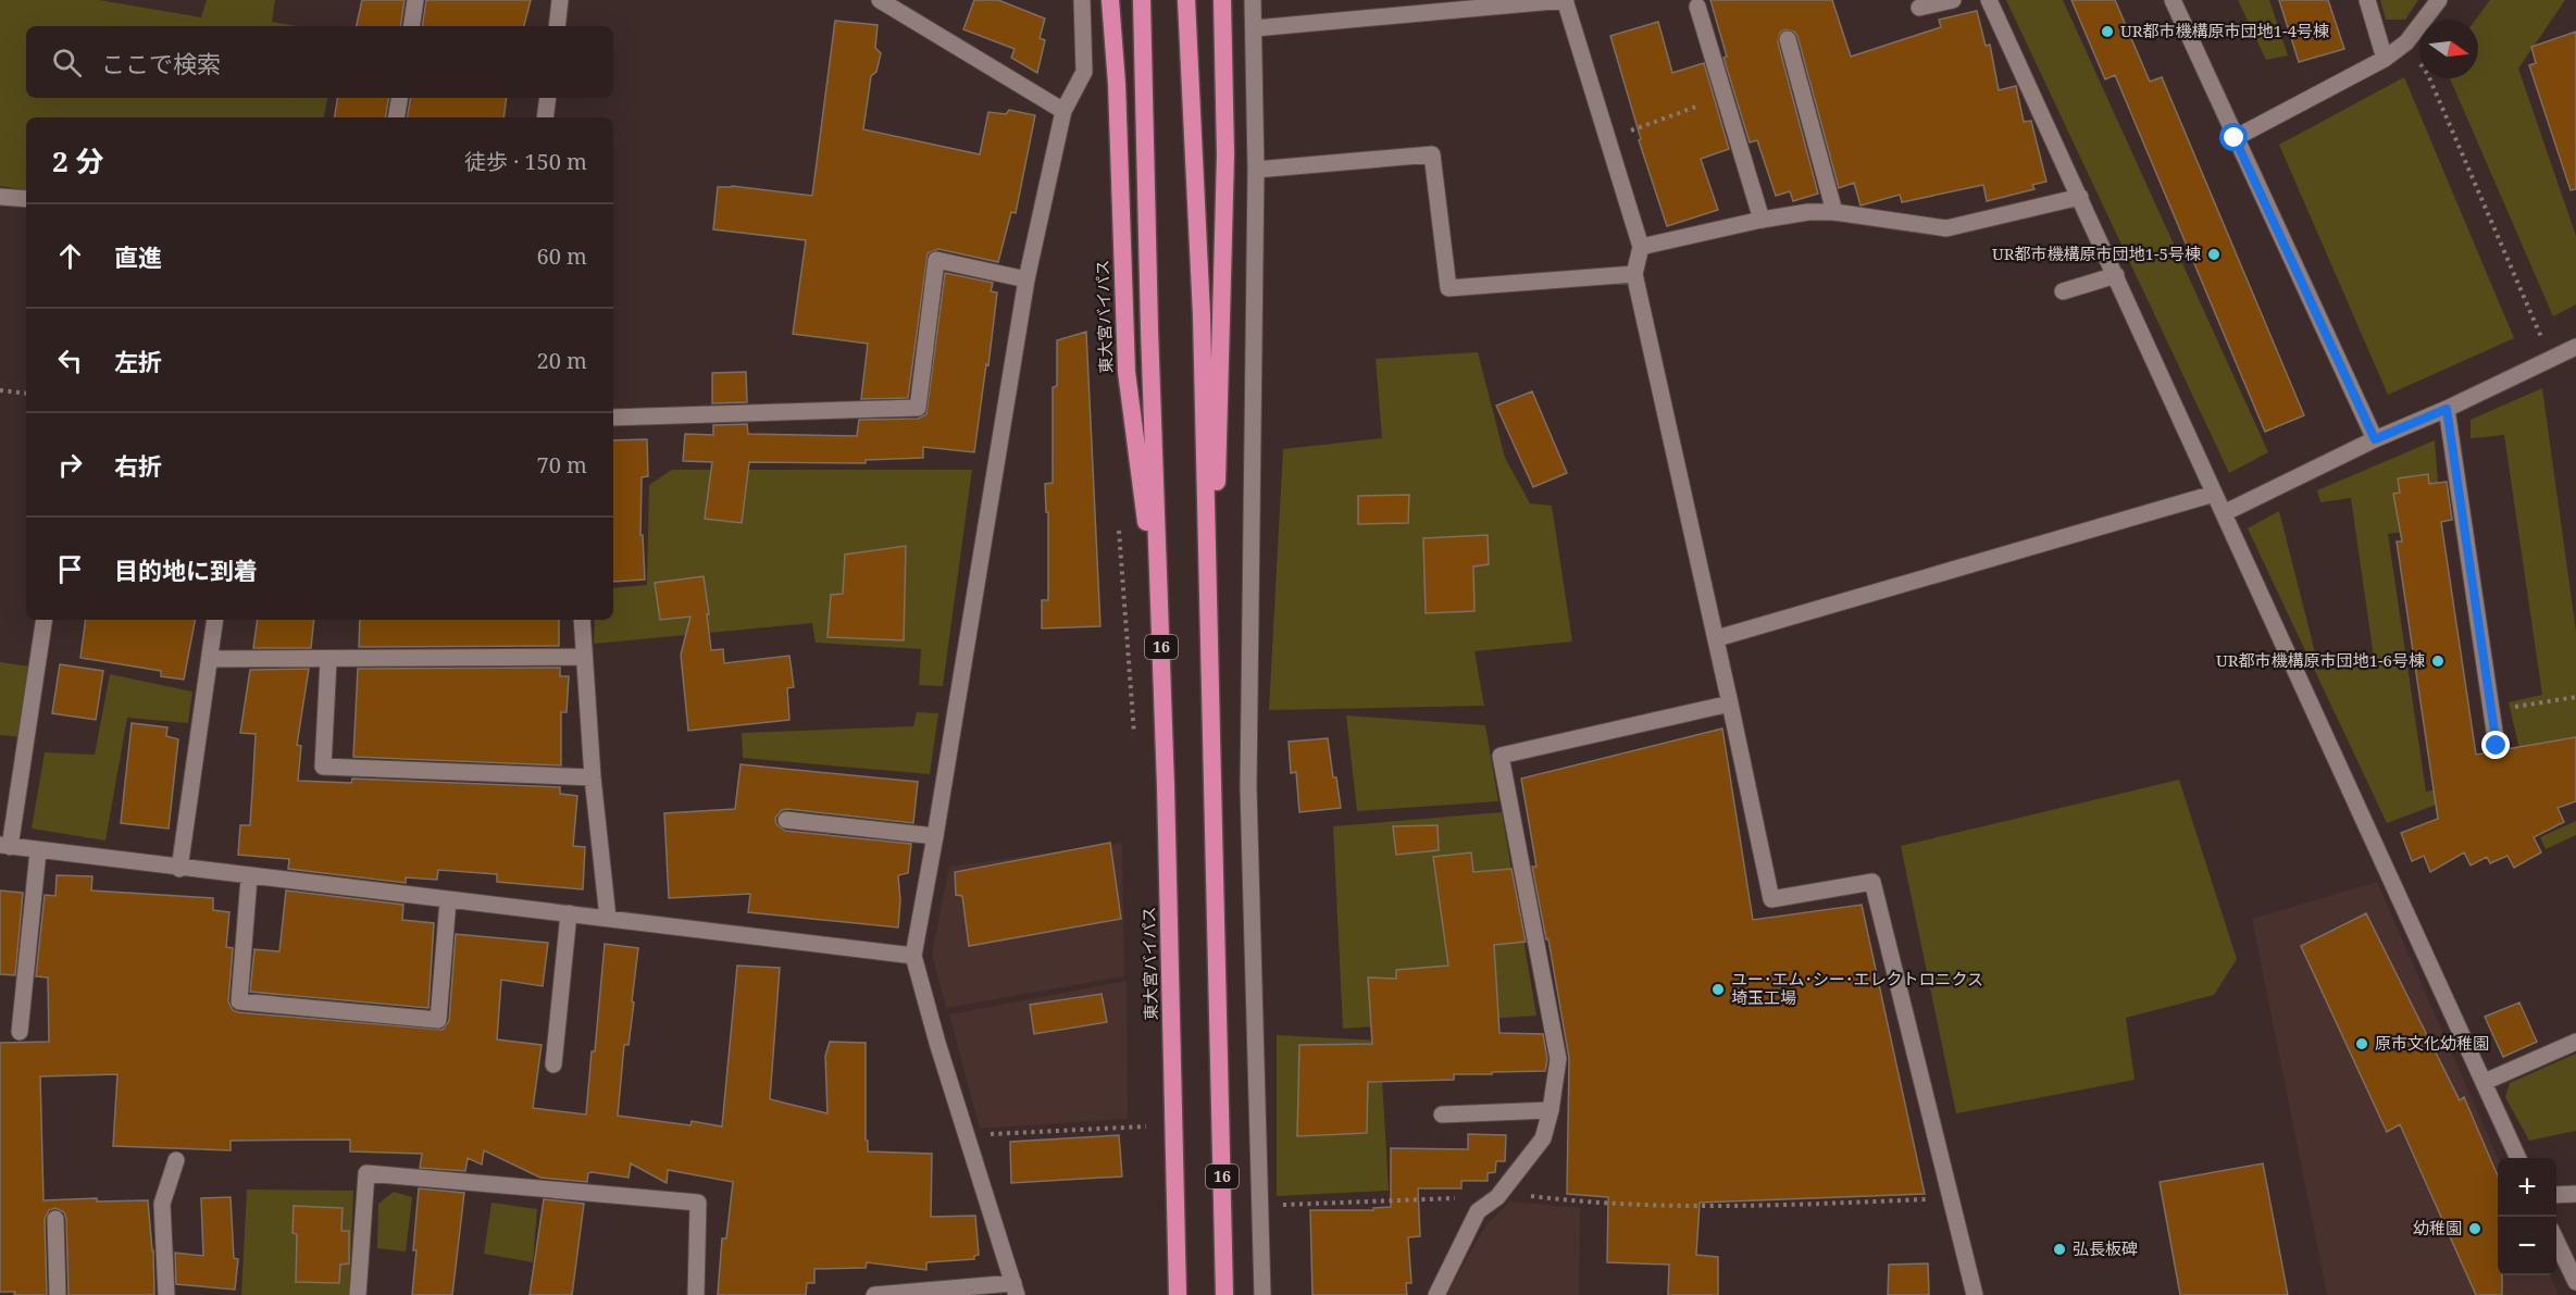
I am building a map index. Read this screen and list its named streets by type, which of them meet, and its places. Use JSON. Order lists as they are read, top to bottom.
{
  "streets": {
    "highway": ["東大宮バイパス", "16"]
  },
  "places": [
    "UR都市機構原市団地1-4号棟",
    "UR都市機構原市団地1-5号棟",
    "UR都市機構原市団地1-6号棟",
    "ユー･エム･シー･エレクトロニクス 埼玉工場",
    "原市文化幼稚園",
    "幼稚園",
    "弘長板碑"
  ],
  "north": "right",
  "page": {
    "search": "ここで検索",
    "heading": ["2 分", "徒歩 · 150 m"],
    "list": [
      ["直進", "60 m"],
      ["左折", "20 m"],
      ["右折", "70 m"],
      "目的地に到着"
    ],
    "map_buttons": ["+", "−"]
  }
}
